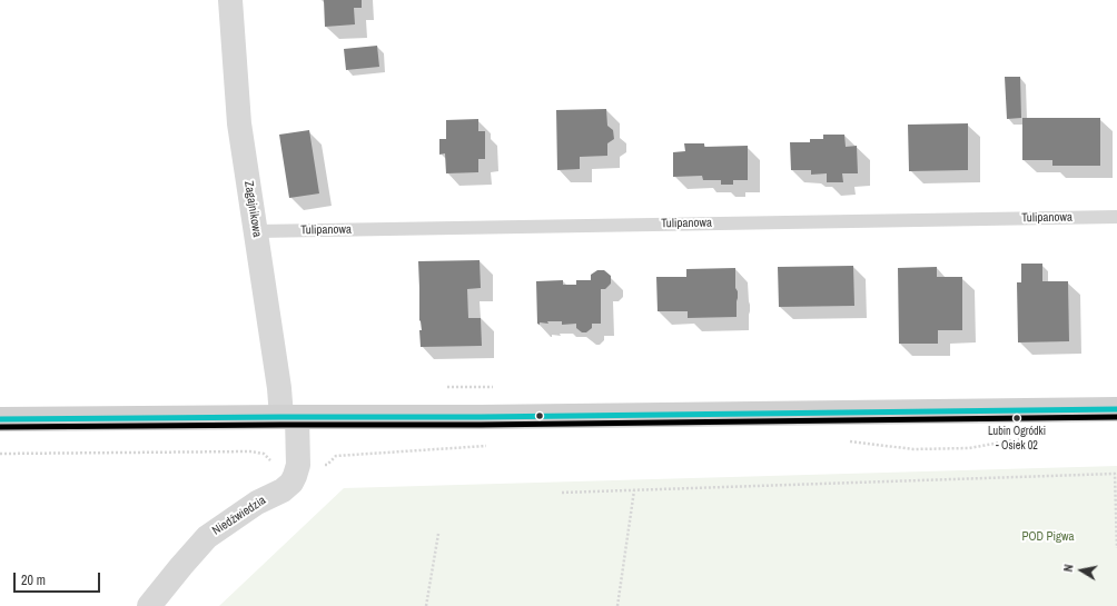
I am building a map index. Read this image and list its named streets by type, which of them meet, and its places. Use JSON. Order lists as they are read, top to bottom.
{
  "streets": {
    "street": ["Zagajnikowa", "Niedźwiedzia"],
    "lane": ["Tulipanowa"]
  },
  "crossings": [
    ["Zagajnikowa", "Tulipanowa"],
    ["Zagajnikowa", "Niedźwiedzia"]
  ],
  "parks": ["POD Pigwa"],
  "places": ["Lubin Ogródki - Osiek 02"],
  "scale_bar": "20 m",
  "north": "left"
}
